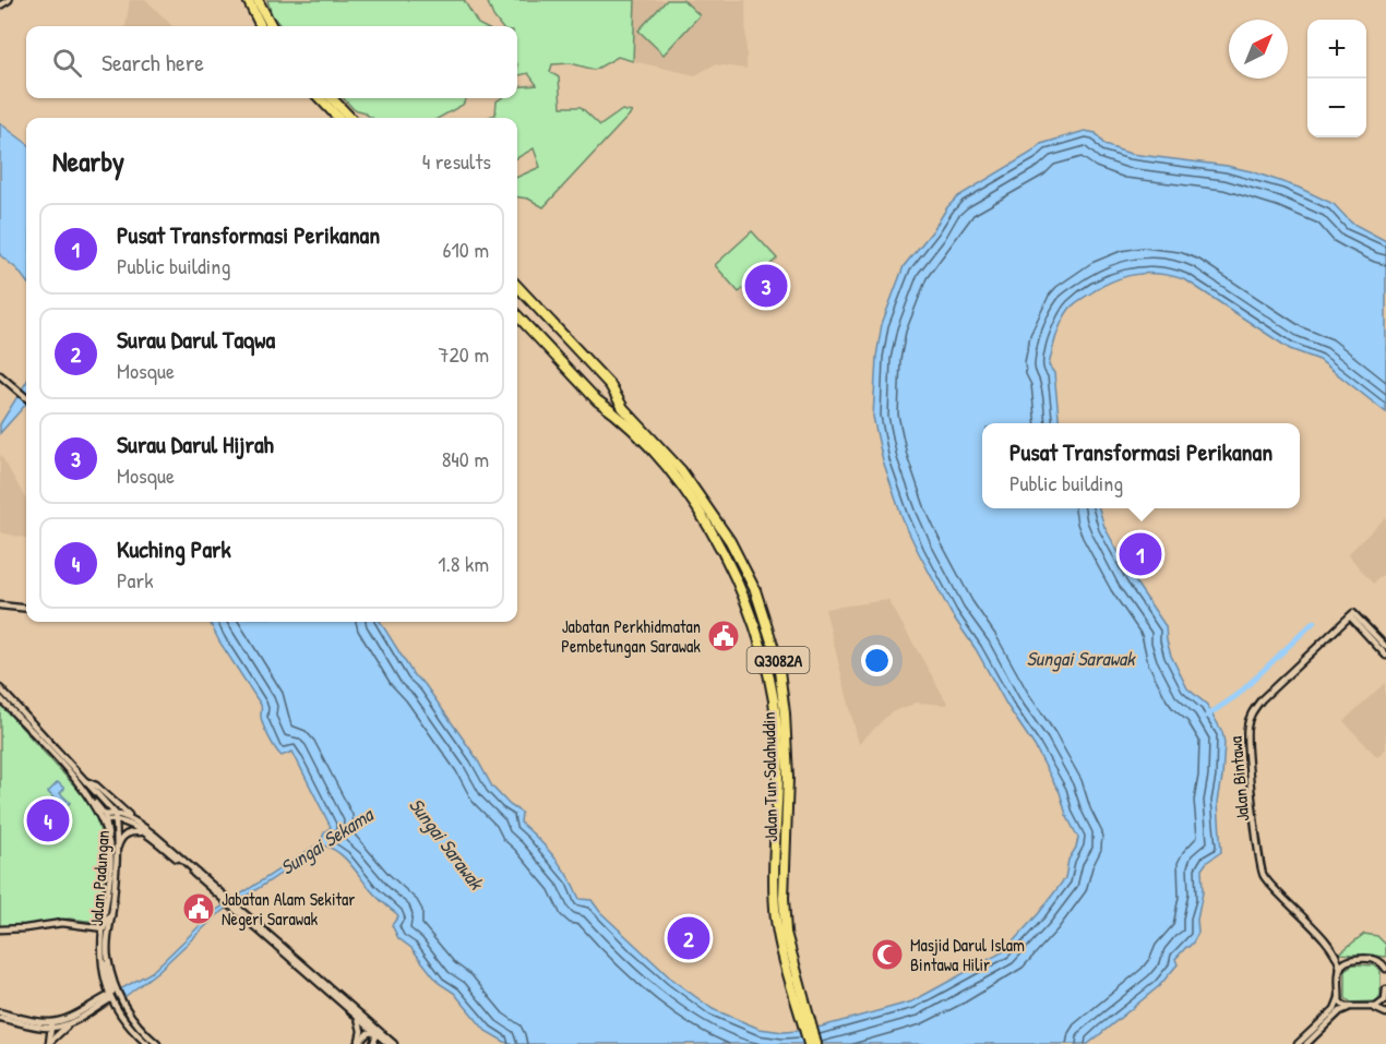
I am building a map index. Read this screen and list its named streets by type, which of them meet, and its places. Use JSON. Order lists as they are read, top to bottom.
{
  "streets": {
    "highway": ["Q3082A", "Jalan Tun Salahuddin"],
    "main road": ["Jalan Bintawa", "Jalan Padungan"]
  },
  "water": ["Sungai Sarawak", "Sungai Sekama"],
  "places": {
    "public building": ["Jabatan Perkhidmatan Pembetungan Sarawak", "Jabatan Alam Sekitar Negeri Sarawak"],
    "mosque": ["Masjid Darul Islam Bintawa Hilir"]
  },
  "north": "top right",
  "page": {
    "map_buttons": ["+", "−"],
    "search": "Search here",
    "heading": ["Nearby", "4 results"],
    "list": [
      {
        "mark": "1",
        "name": "Pusat Transformasi Perikanan",
        "note": "Public building",
        "value": "610 m"
      },
      {
        "mark": "2",
        "name": "Surau Darul Taqwa",
        "note": "Mosque",
        "value": "720 m"
      },
      {
        "mark": "3",
        "name": "Surau Darul Hijrah",
        "note": "Mosque",
        "value": "840 m"
      },
      {
        "mark": "4",
        "name": "Kuching Park",
        "note": "Park",
        "value": "1.8 km"
      }
    ],
    "pins": [
      "3",
      "1",
      "4",
      "2"
    ],
    "popup": ["Pusat Transformasi Perikanan", "Public building"]
  }
}
